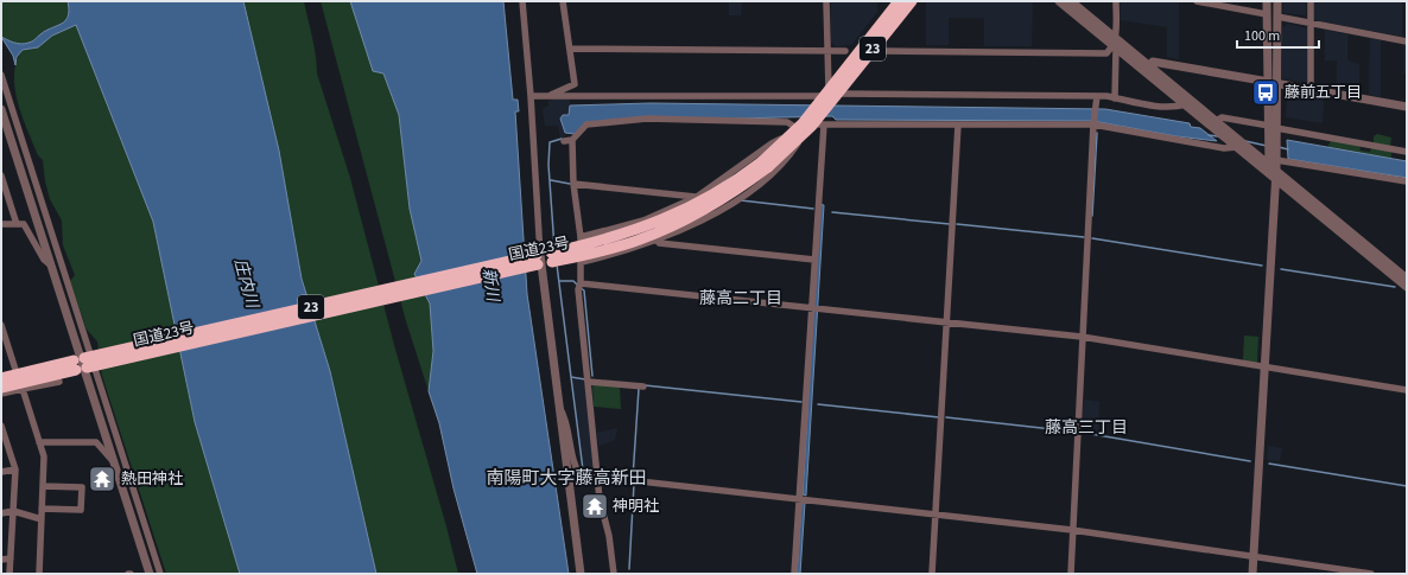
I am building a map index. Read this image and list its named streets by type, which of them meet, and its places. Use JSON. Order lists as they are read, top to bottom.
{
  "streets": {
    "highway": ["23", "国道23号"]
  },
  "districts": ["藤高二丁目", "藤高三丁目", "南陽町大字藤高新田"],
  "water": ["庄内川", "新川"],
  "places": {
    "bus stop": ["藤前五丁目"],
    "temple": ["熱田神社", "神明社"]
  },
  "scale_bar": "100 m"
}
